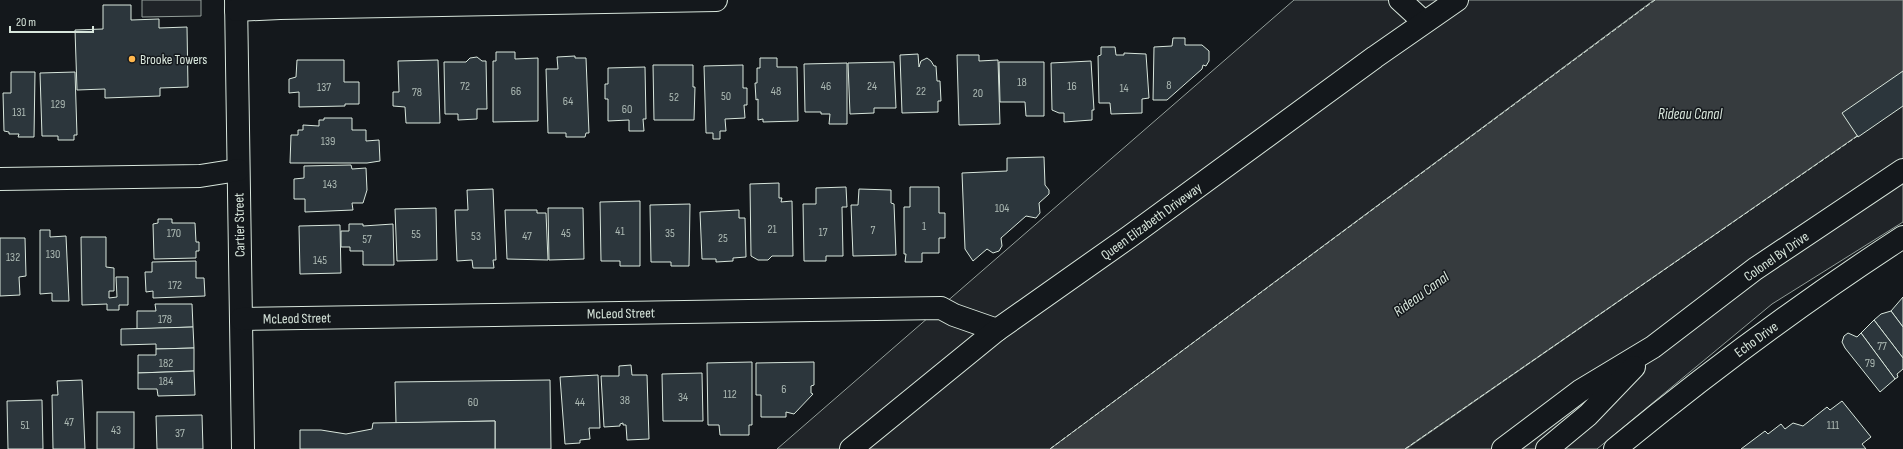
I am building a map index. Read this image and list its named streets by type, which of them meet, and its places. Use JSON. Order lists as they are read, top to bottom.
{
  "streets": {
    "street": [
      "Queen Elizabeth Driveway",
      "Cartier Street",
      "Colonel By Drive",
      "McLeod Street",
      "Echo Drive"
    ]
  },
  "crossings": [
    ["Queen Elizabeth Driveway", "McLeod Street"],
    ["Cartier Street", "McLeod Street"]
  ],
  "water": ["Rideau Canal"],
  "places": ["Brooke Towers"],
  "house_numbers": [
    "18",
    "8",
    "72",
    "46",
    "24",
    "16",
    "137",
    "14",
    "66",
    "48",
    "22",
    "78",
    "20",
    "50",
    "52",
    "64",
    "129",
    "60",
    "131",
    "139",
    "143",
    "104",
    "1",
    "21",
    "7",
    "41",
    "17",
    "170",
    "45",
    "35",
    "55",
    "53",
    "47",
    "25",
    "57",
    "130",
    "132",
    "145",
    "172",
    "178",
    "77",
    "182",
    "79",
    "184",
    "6",
    "112",
    "34",
    "38",
    "60",
    "44",
    "47",
    "51",
    "111",
    "43",
    "37"
  ],
  "scale_bar": "20 m"
}
